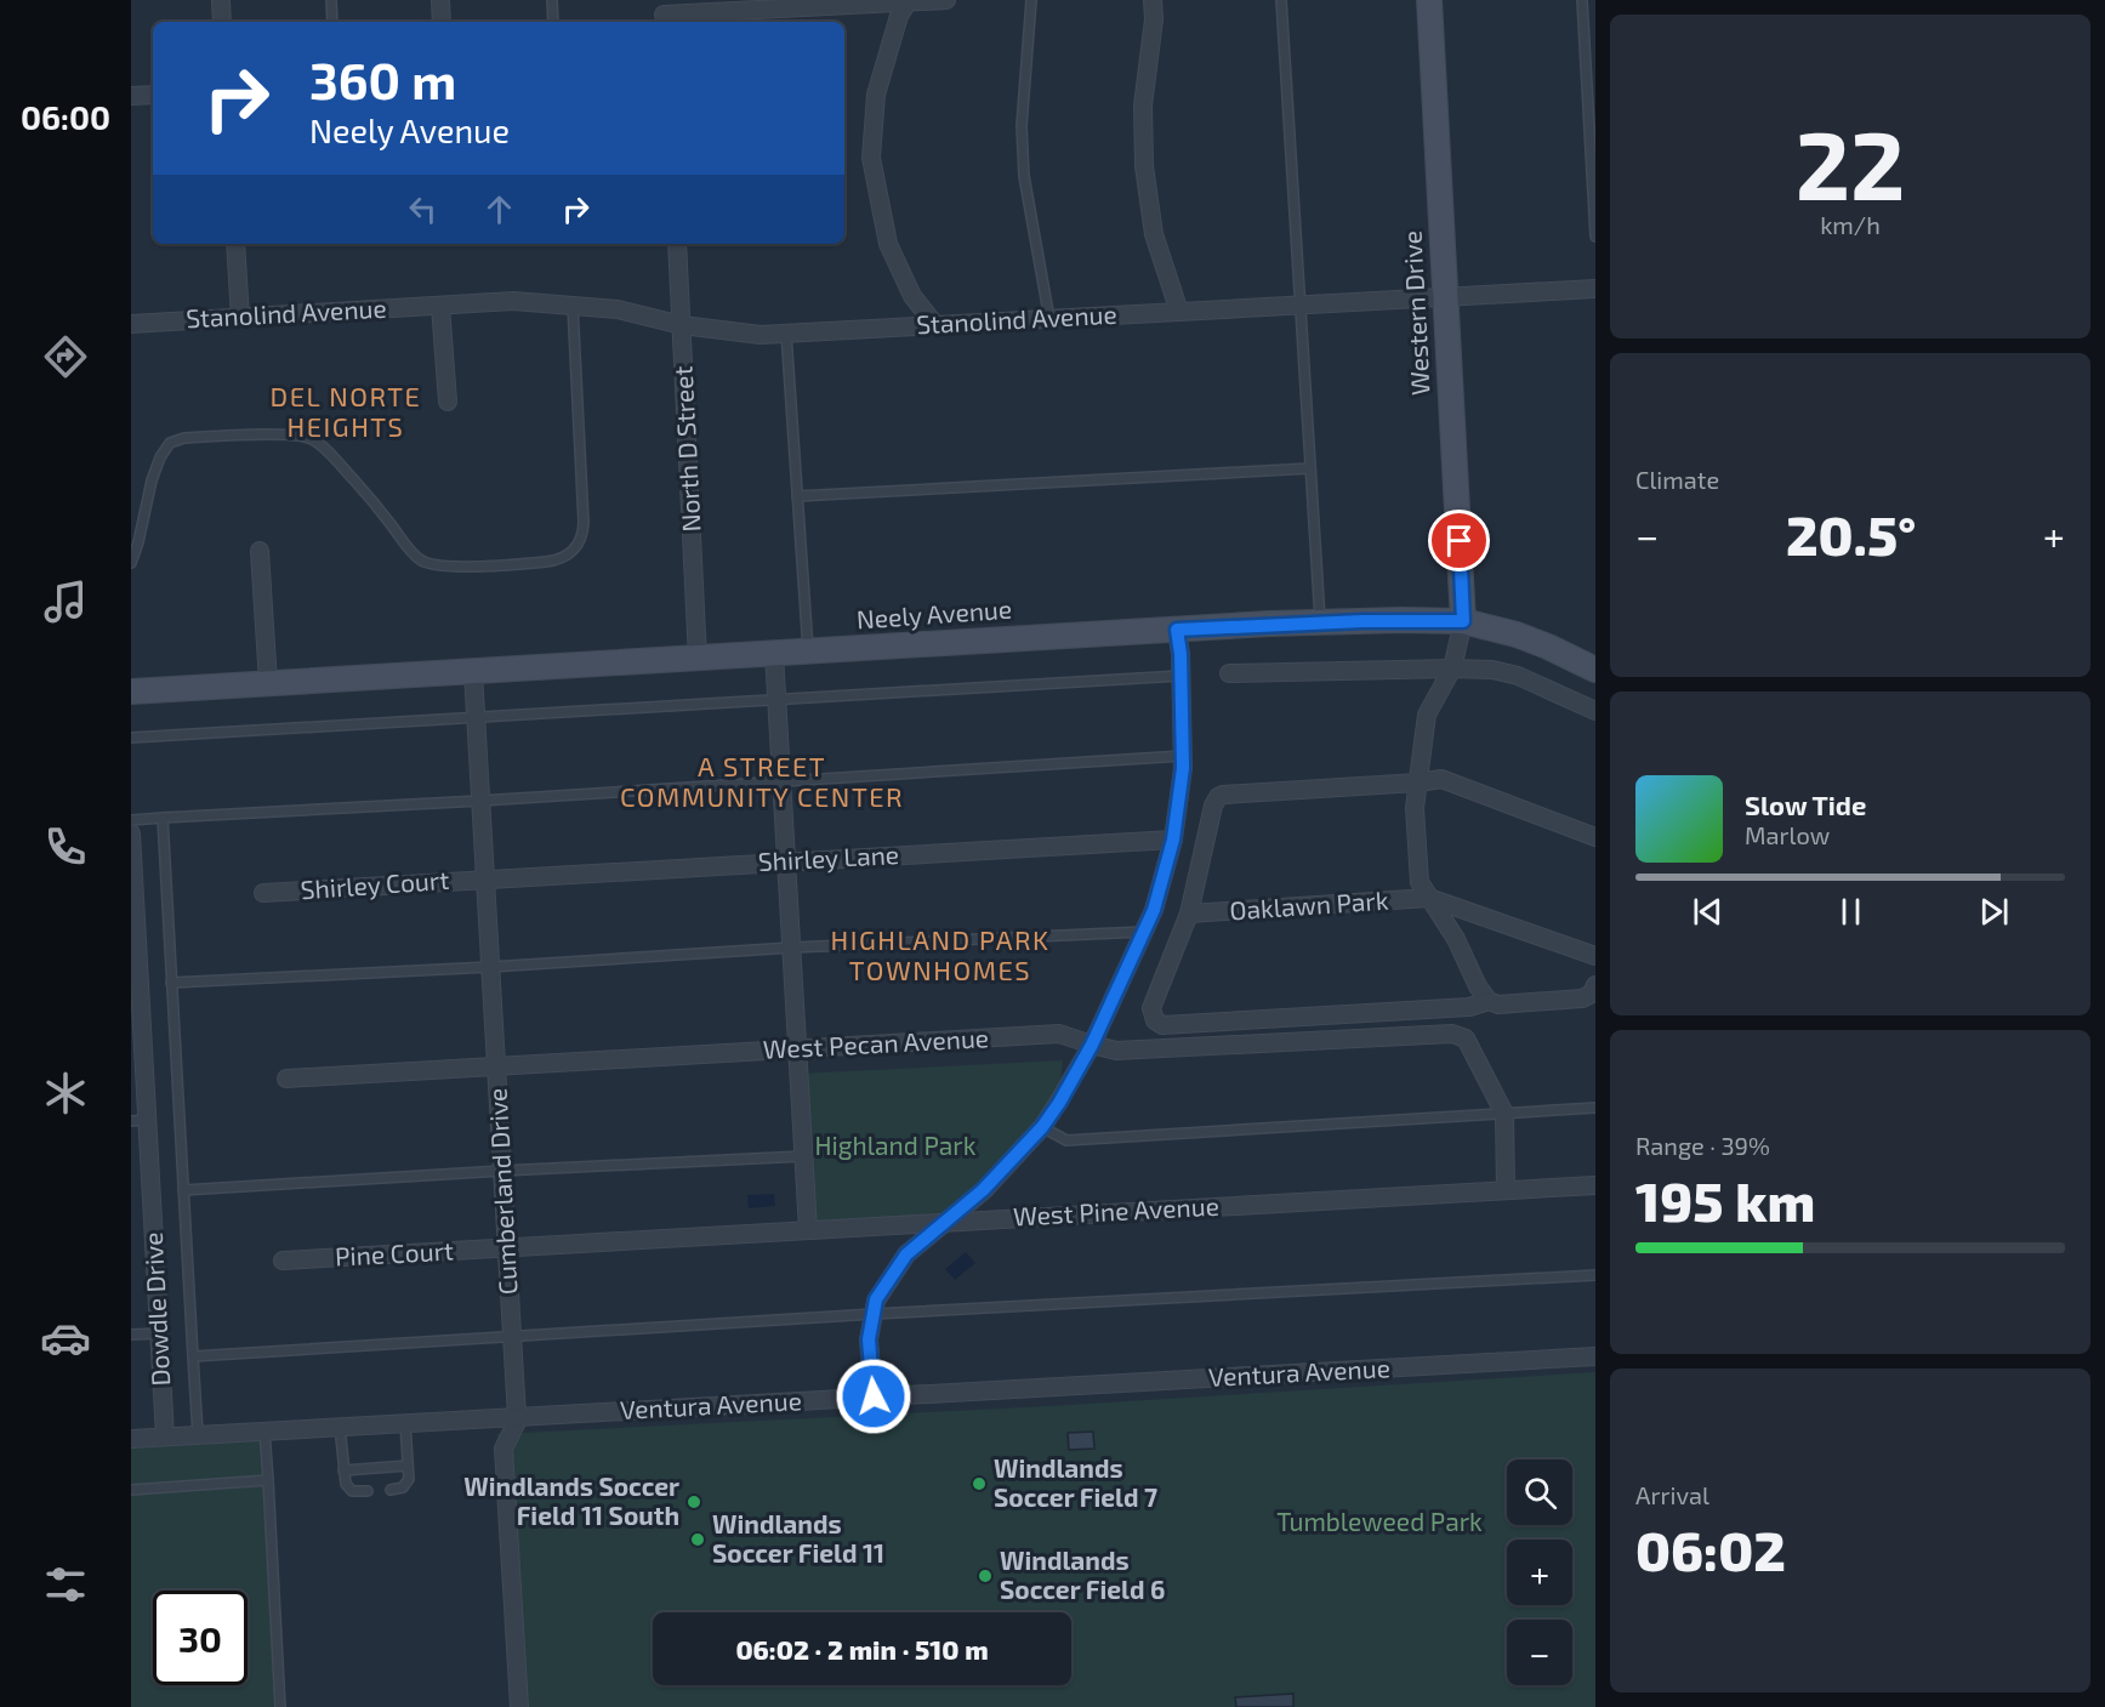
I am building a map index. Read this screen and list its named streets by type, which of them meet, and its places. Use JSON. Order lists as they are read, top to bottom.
{
  "streets": {
    "street": [
      "Western Drive",
      "Stanolind Avenue",
      "North D Street",
      "Neely Avenue",
      "Shirley Lane",
      "Shirley Court",
      "Oaklawn Park",
      "West Pecan Avenue",
      "Cumberland Drive",
      "West Pine Avenue",
      "Pine Court",
      "Dowdle Drive",
      "Ventura Avenue"
    ]
  },
  "crossings": [
    ["Western Drive", "Stanolind Avenue"],
    ["Western Drive", "Neely Avenue"],
    ["Western Drive", "Oaklawn Park"],
    ["Stanolind Avenue", "North D Street"],
    ["North D Street", "Neely Avenue"],
    ["Neely Avenue", "Oaklawn Park"],
    ["Neely Avenue", "Cumberland Drive"],
    ["Shirley Lane", "Shirley Court"],
    ["Shirley Lane", "Cumberland Drive"],
    ["Shirley Court", "Cumberland Drive"],
    ["West Pecan Avenue", "Cumberland Drive"],
    ["Cumberland Drive", "West Pine Avenue"],
    ["Cumberland Drive", "Pine Court"],
    ["Cumberland Drive", "Ventura Avenue"],
    ["West Pine Avenue", "Pine Court"],
    ["Dowdle Drive", "Ventura Avenue"]
  ],
  "districts": ["DEL NORTE HEIGHTS", "A STREET COMMUNITY CENTER", "HIGHLAND PARK TOWNHOMES"],
  "parks": ["Highland Park", "Tumbleweed Park"],
  "places": [
    "Windlands Soccer Field 7",
    "Windlands Soccer Field 11 South",
    "Windlands Soccer Field 11",
    "Windlands Soccer Field 6"
  ],
  "page": {
    "tabs": "06:00",
    "tile": [
      ["22", "km/h"],
      "Climate",
      ["Range · 39%", "195 km"],
      ["Arrival", "06:02"]
    ],
    "turn": ["360 m", "Neely Avenue"],
    "heat": ["−", "20.5°", "+"],
    "song": ["Slow Tide", "Marlow"],
    "map_buttons": ["+", "−"],
    "limit": "30",
    "trip": "06:02 · 2 min · 510 m"
  }
}
